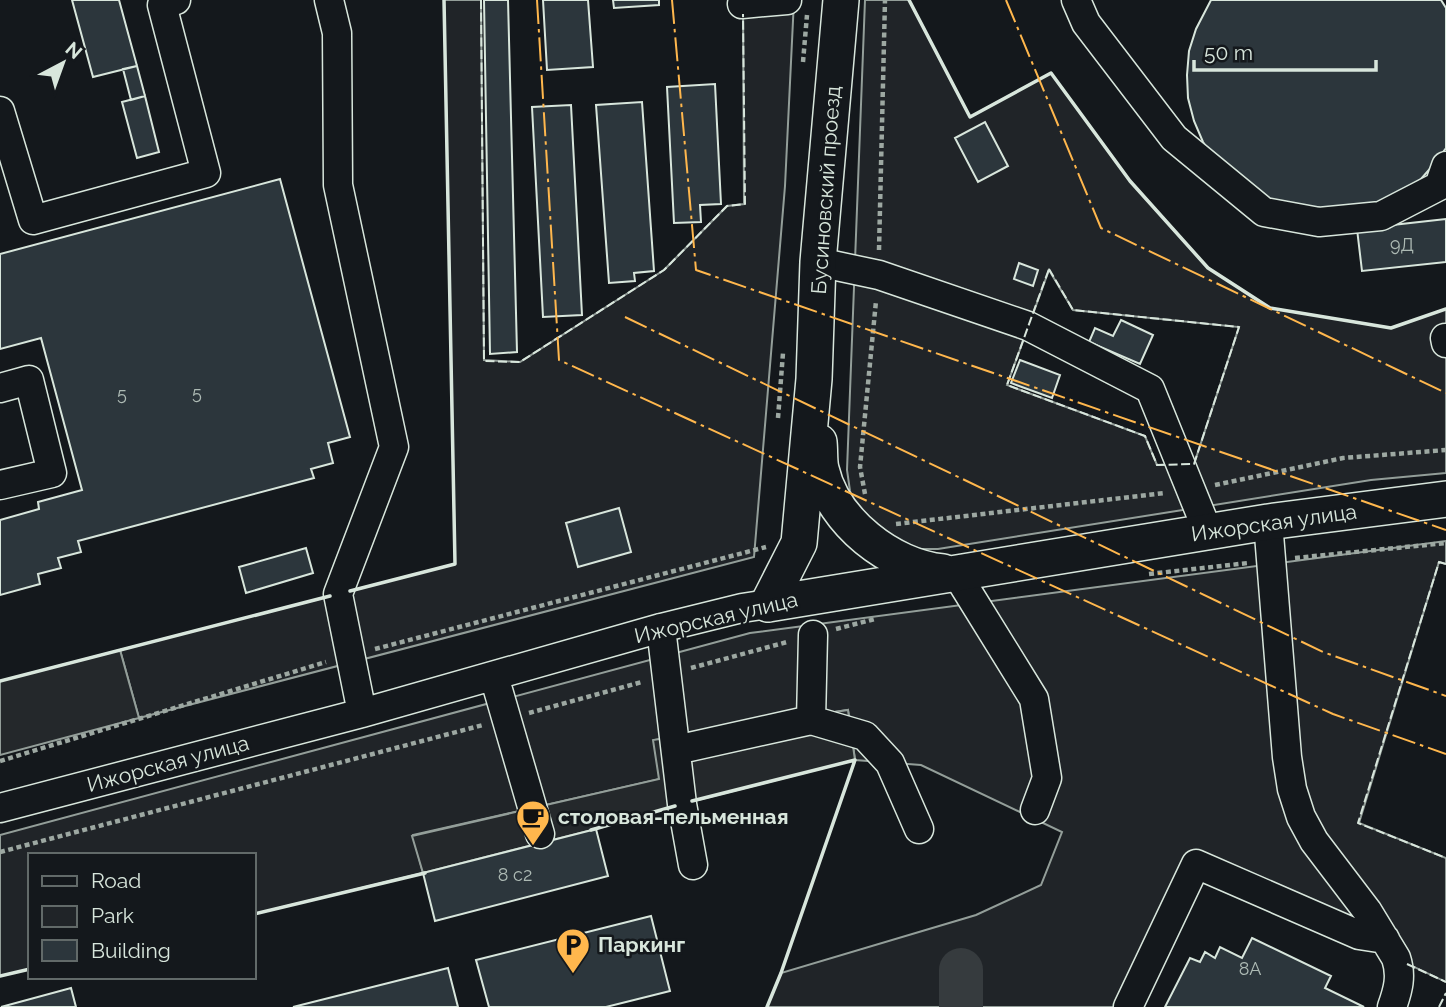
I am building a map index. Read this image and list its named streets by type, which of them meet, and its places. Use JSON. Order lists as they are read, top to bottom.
{
  "streets": {
    "main road": ["Бусиновский проезд", "Ижорская улица"]
  },
  "places": {
    "cafe": ["столовая-пельменная"],
    "parking": ["Паркинг"]
  },
  "house_numbers": [
    "9Д",
    "5",
    "5",
    "8 с2",
    "8А"
  ],
  "legend": ["Road", "Park", "Building"],
  "scale_bar": "50 m",
  "north": "top right"
}
